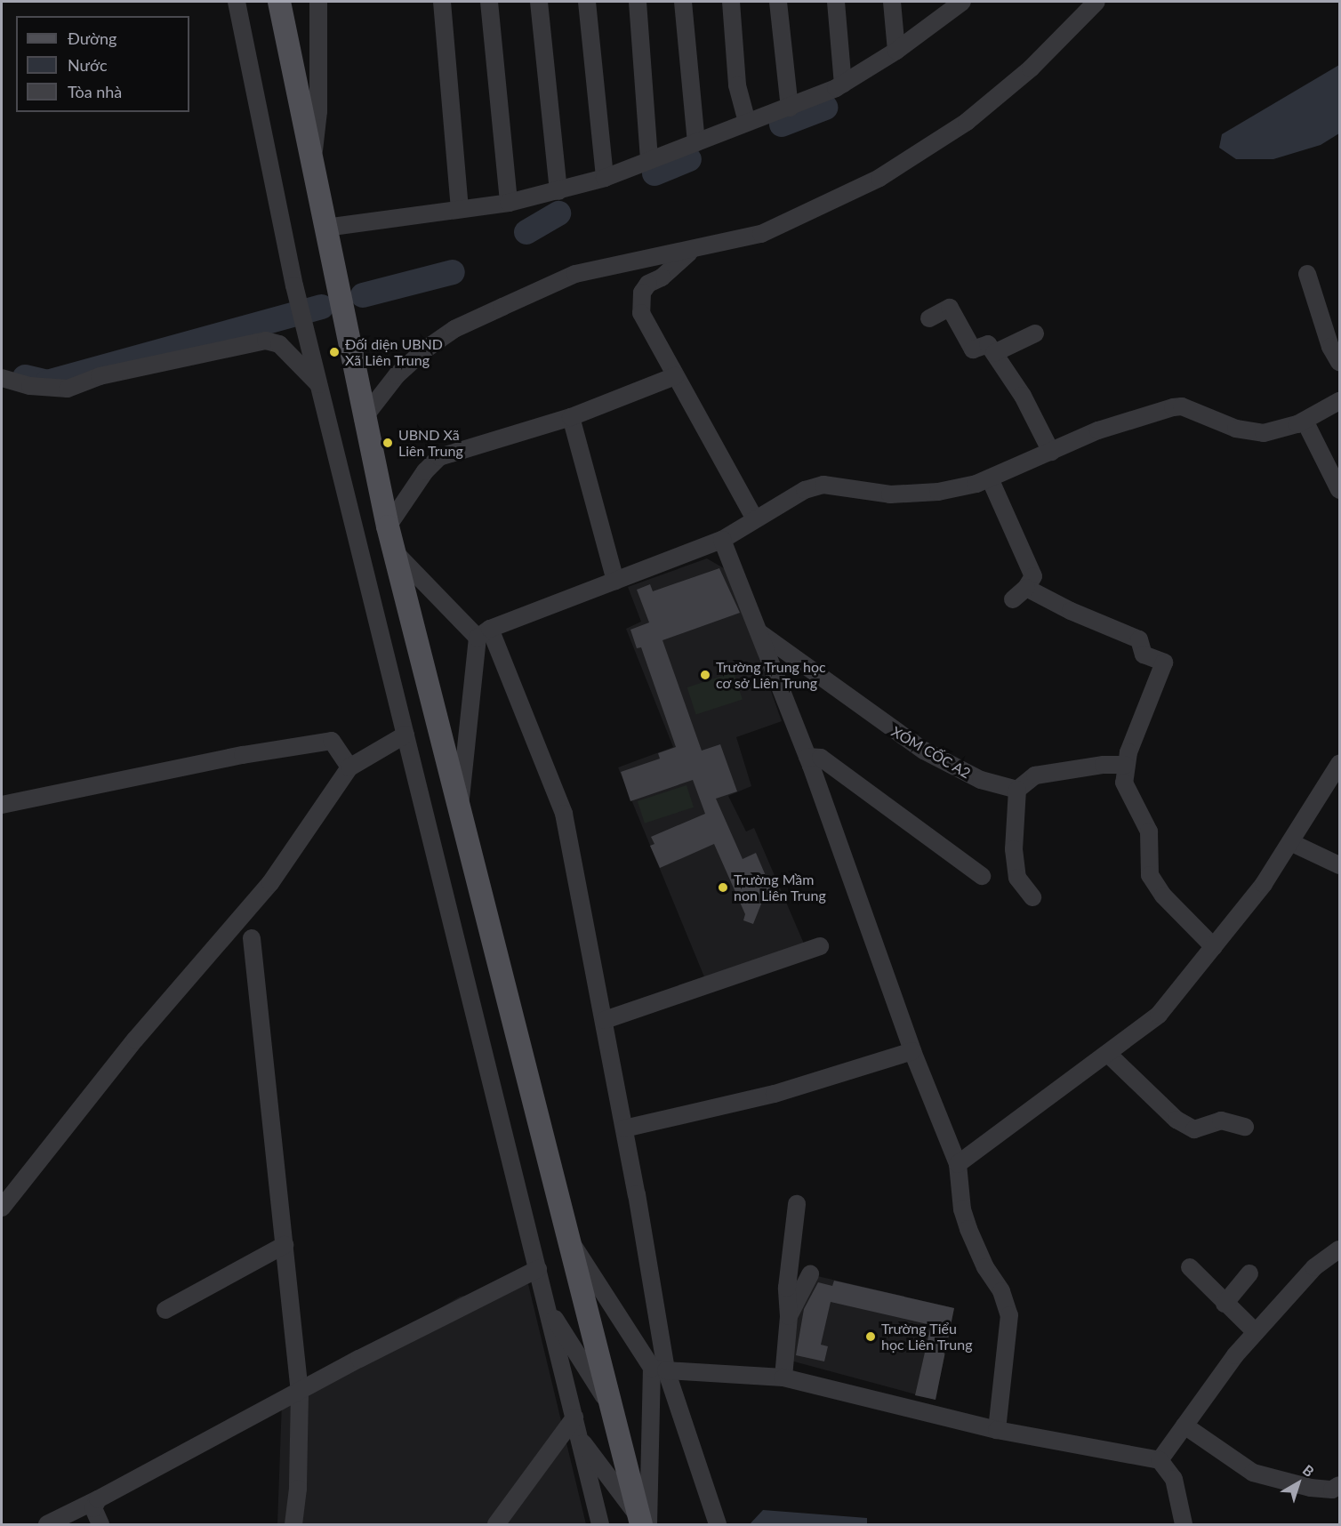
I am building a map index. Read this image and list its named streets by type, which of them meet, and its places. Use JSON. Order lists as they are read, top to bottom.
{
  "streets": {
    "street": ["XÓM CỐC A2"]
  },
  "places": [
    "Đối diện UBND Xã Liên Trung",
    "UBND Xã Liên Trung",
    "Trường Trung học cơ sở Liên Trung",
    "Trường Mầm non Liên Trung",
    "Trường Tiểu học Liên Trung"
  ],
  "legend": ["Đường", "Nước", "Tòa nhà"],
  "north": "top right"
}
